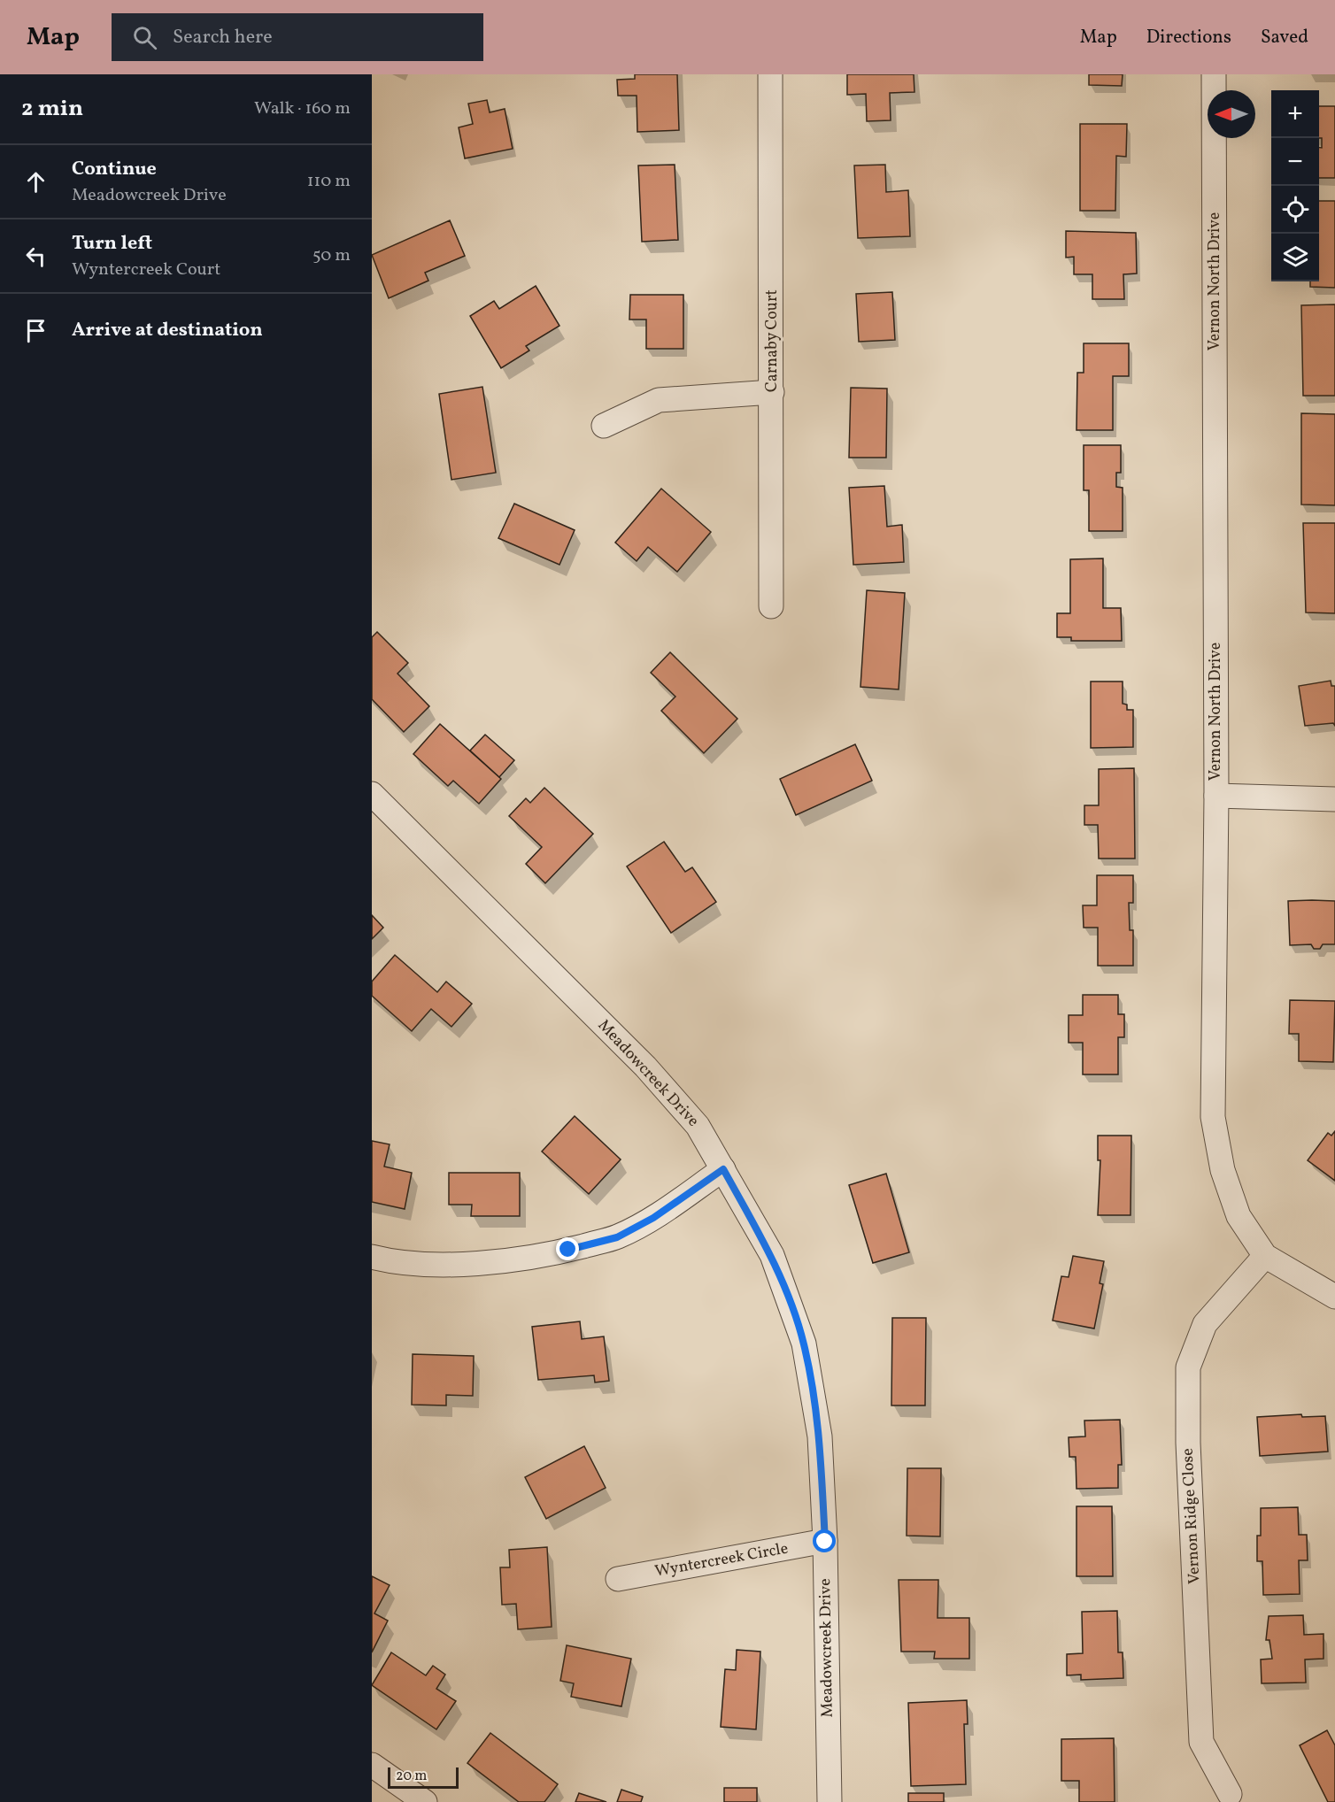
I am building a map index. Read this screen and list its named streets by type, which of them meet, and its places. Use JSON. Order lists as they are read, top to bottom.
{
  "streets": {
    "street": [
      "Vernon North Drive",
      "Carnaby Court",
      "Meadowcreek Drive",
      "Vernon Ridge Close",
      "Wyntercreek Circle"
    ]
  },
  "crossings": [
    ["Vernon North Drive", "Vernon Ridge Close"],
    ["Meadowcreek Drive", "Wyntercreek Circle"]
  ],
  "scale_bar": "20 m",
  "north": "left",
  "page": {
    "header": "Map",
    "search": "Search here",
    "nav": ["Map", "Directions", "Saved"],
    "heading": ["2 min", "Walk · 160 m"],
    "map_buttons": ["+", "−"],
    "list": [
      ["Continue", "Meadowcreek Drive", "110 m"],
      ["Turn left", "Wyntercreek Court", "50 m"],
      "Arrive at destination"
    ],
    "scale": "20 m"
  }
}
